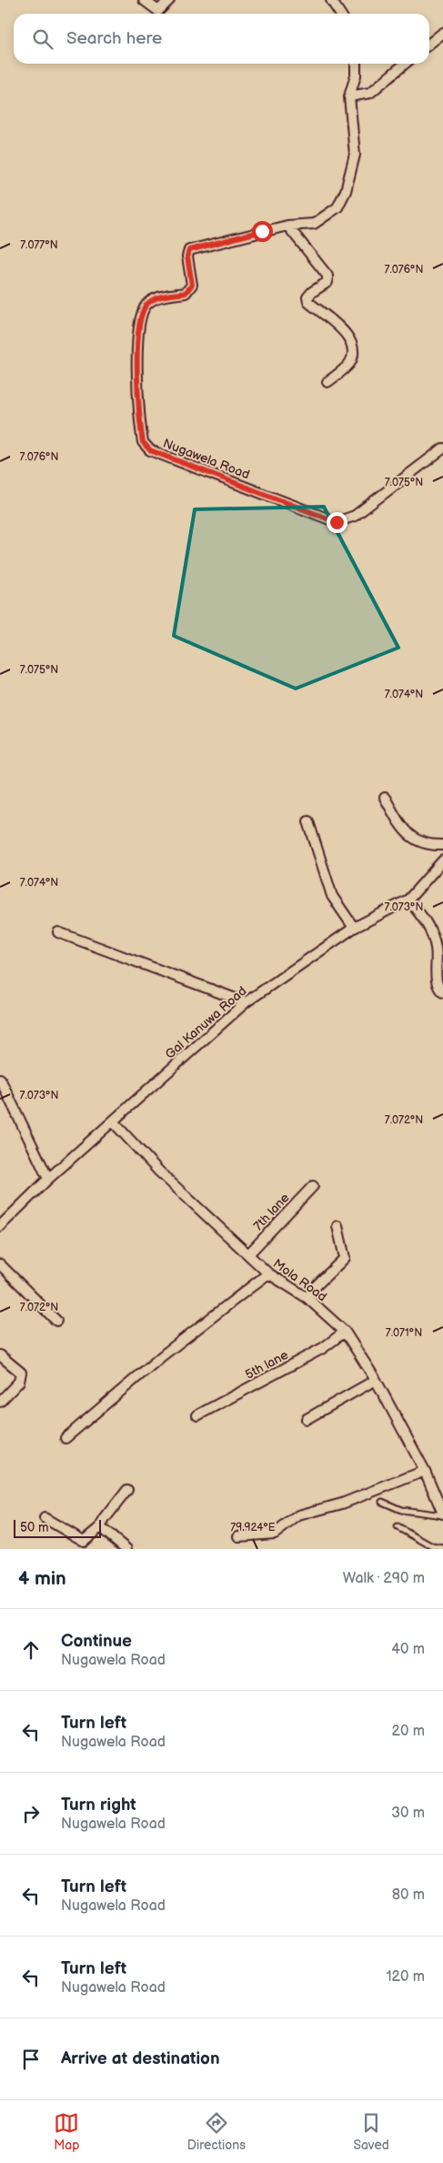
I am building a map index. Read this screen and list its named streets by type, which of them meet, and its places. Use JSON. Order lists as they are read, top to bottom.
{
  "streets": {
    "street": [
      "Nugawela Road",
      "Gal Kanuwa Road",
      "7th lane",
      "Mola Road",
      "5th lane"
    ]
  },
  "crossings": [
    ["Gal Kanuwa Road", "Mola Road"],
    ["7th lane", "Mola Road"],
    ["Mola Road", "5th lane"]
  ],
  "scale_bar": "50 m",
  "page": {
    "search": "Search here",
    "scale": "50 m",
    "heading": ["4 min", "Walk · 290 m"],
    "list": [
      ["Continue", "Nugawela Road", "40 m"],
      ["Turn left", "Nugawela Road", "20 m"],
      ["Turn right", "Nugawela Road", "30 m"],
      ["Turn left", "Nugawela Road", "80 m"],
      ["Turn left", "Nugawela Road", "120 m"],
      "Arrive at destination"
    ],
    "nav": ["Map", "Directions", "Saved"]
  },
  "coordinates": [
    "7.077°N",
    "7.076°N",
    "7.075°N",
    "7.074°N",
    "7.073°N",
    "7.072°N",
    "7.071°N",
    "79.924°E"
  ]
}
